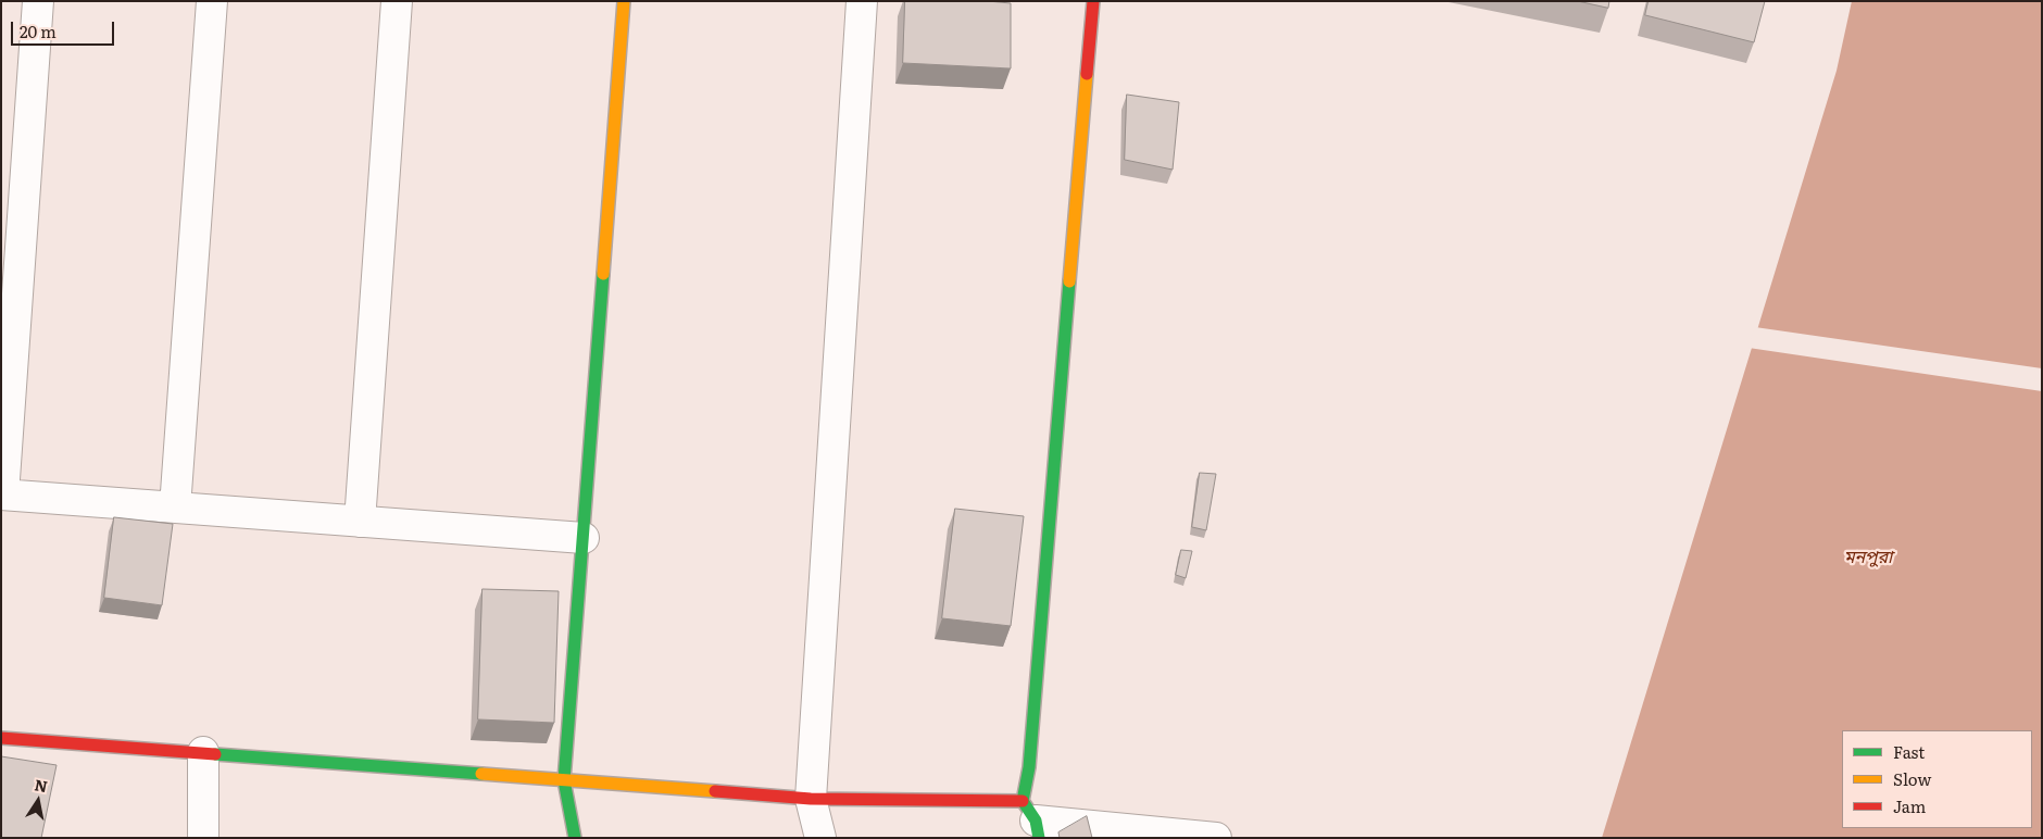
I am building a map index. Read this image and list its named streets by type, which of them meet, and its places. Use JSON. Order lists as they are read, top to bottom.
{
  "water": ["মনপুরা"],
  "legend": ["Fast", "Slow", "Jam"],
  "scale_bar": "20 m",
  "north": "top"
}
